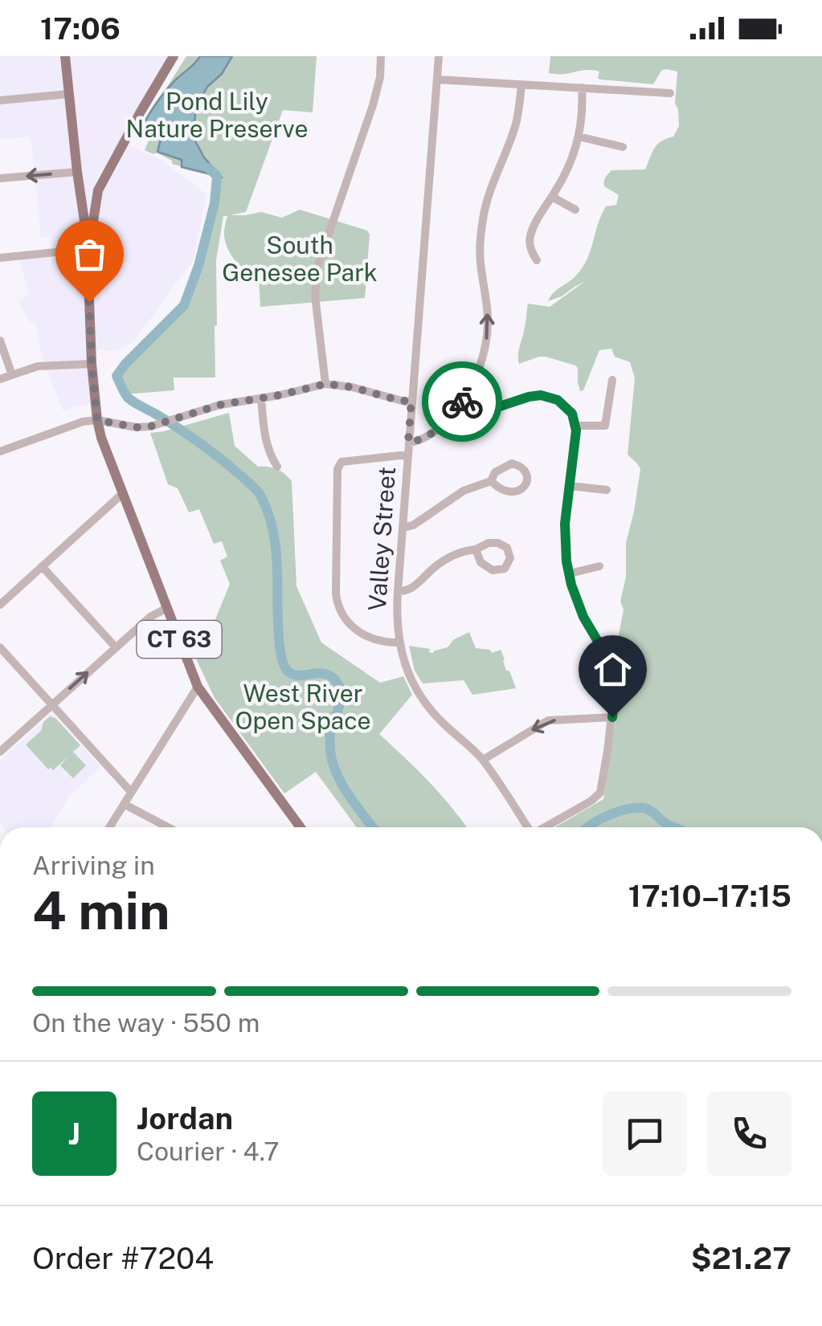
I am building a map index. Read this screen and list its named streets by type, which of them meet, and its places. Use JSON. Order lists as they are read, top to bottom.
{
  "streets": {
    "main road": ["CT 63"],
    "street": ["Valley Street"]
  },
  "parks": ["Pond Lily Nature Preserve", "South Genesee Park", "West River Open Space"],
  "page": {
    "status": "17:06",
    "heading": ["4 min", "Arriving in", "17:10–17:15"],
    "panel": [
      "Jordan",
      "Courier · 4.7",
      "Order #7204",
      "$21.27"
    ],
    "bar": "On the way · 550 m",
    "round": "J"
  }
}
